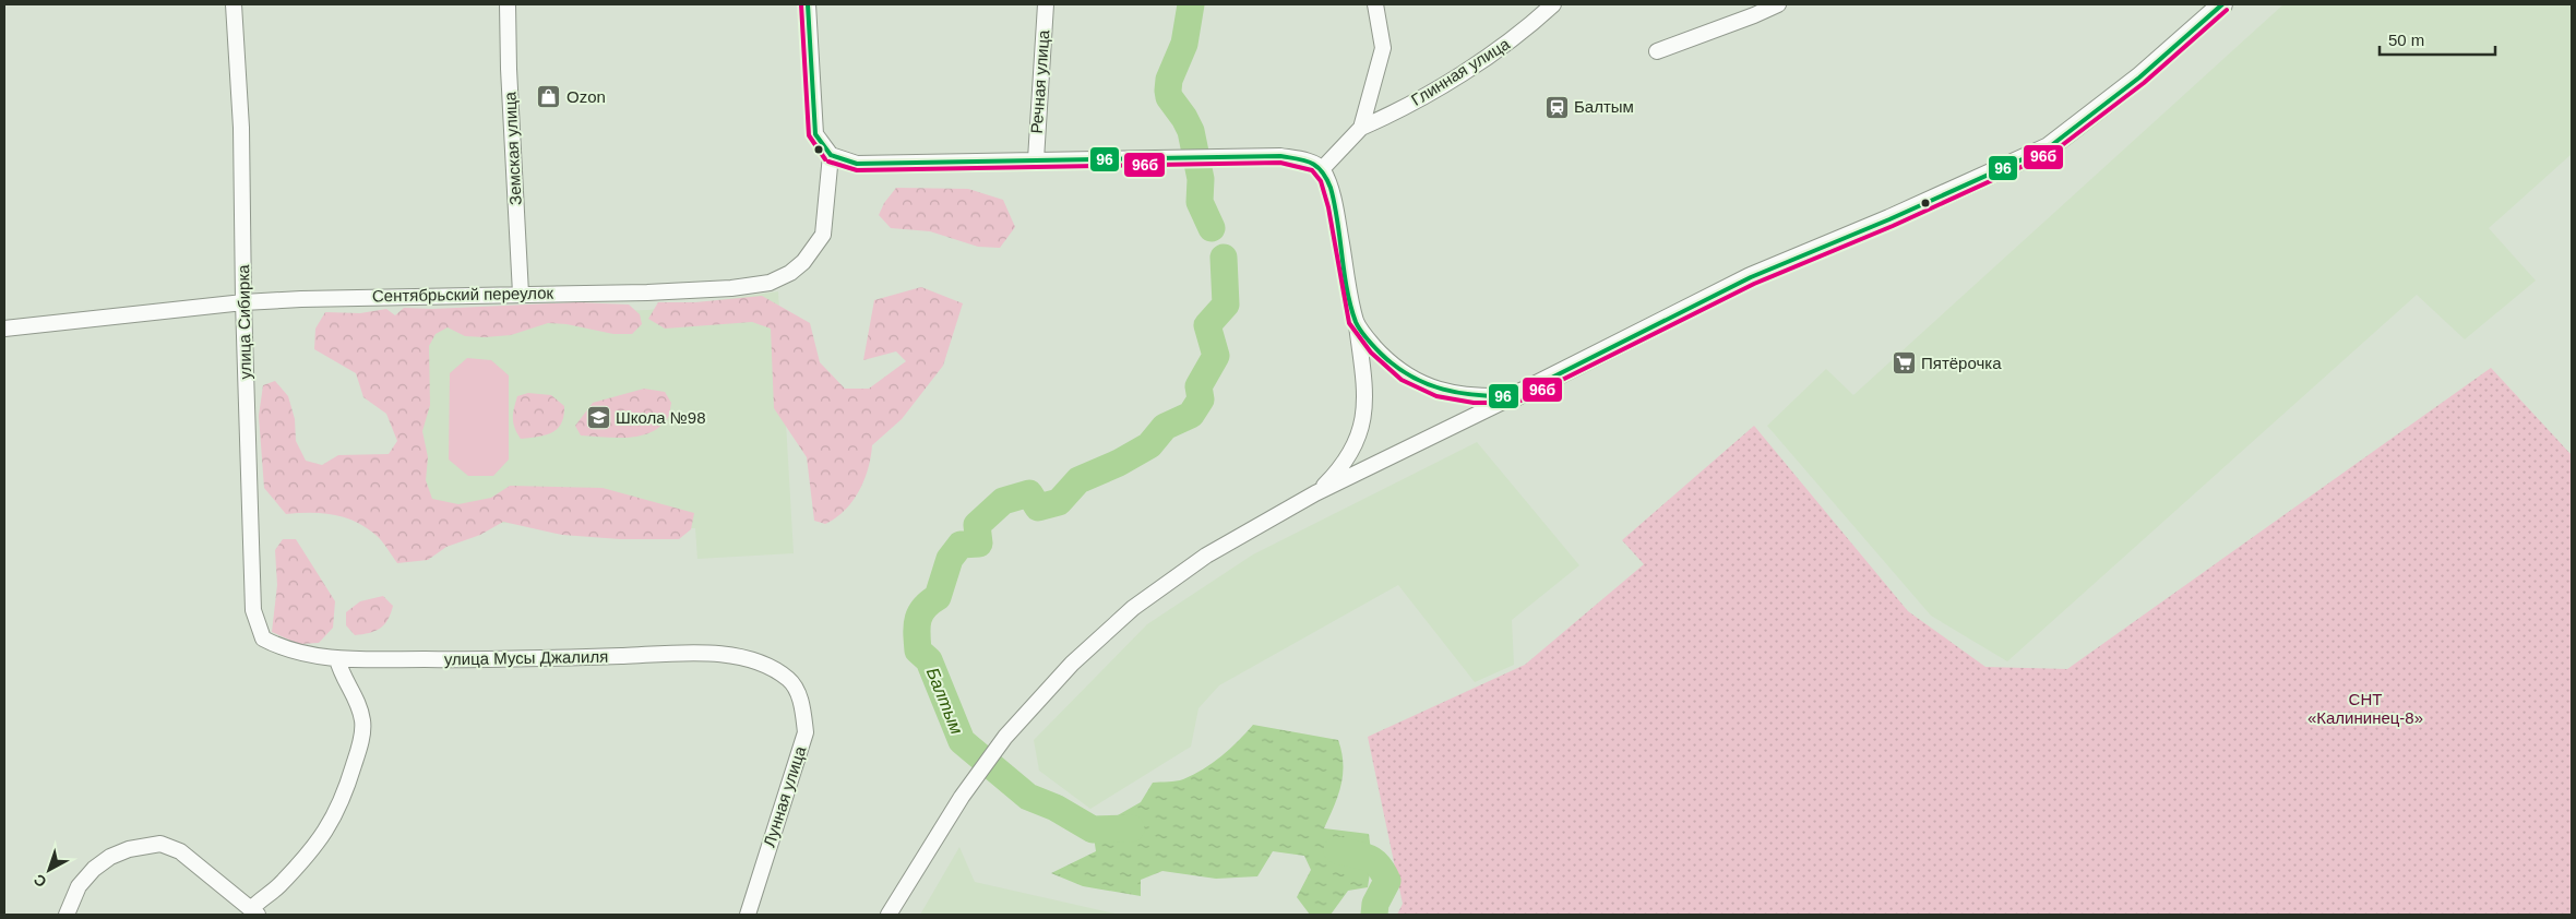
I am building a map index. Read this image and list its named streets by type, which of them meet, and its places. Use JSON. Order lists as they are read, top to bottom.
{
  "streets": {
    "street": [
      "Глинная улица",
      "Речная улица",
      "Земская улица",
      "Сентябрьский переулок",
      "улица Сибирка",
      "улица Мусы Джалиля",
      "Лунная улица"
    ]
  },
  "crossings": [
    ["Земская улица", "Сентябрьский переулок"],
    ["Сентябрьский переулок", "улица Сибирка"],
    ["улица Сибирка", "улица Мусы Джалиля"],
    ["улица Мусы Джалиля", "Лунная улица"]
  ],
  "water": ["Балтым"],
  "parks": ["СНТ «Калининец-8»"],
  "places": {
    "shop": ["Ozon"],
    "station": ["Балтым"],
    "supermarket": ["Пятёрочка"],
    "school or university": ["Школа №98"]
  },
  "lines": ["transit line 96", "transit line 96б"],
  "scale_bar": "50 m",
  "north": "bottom left"
}
